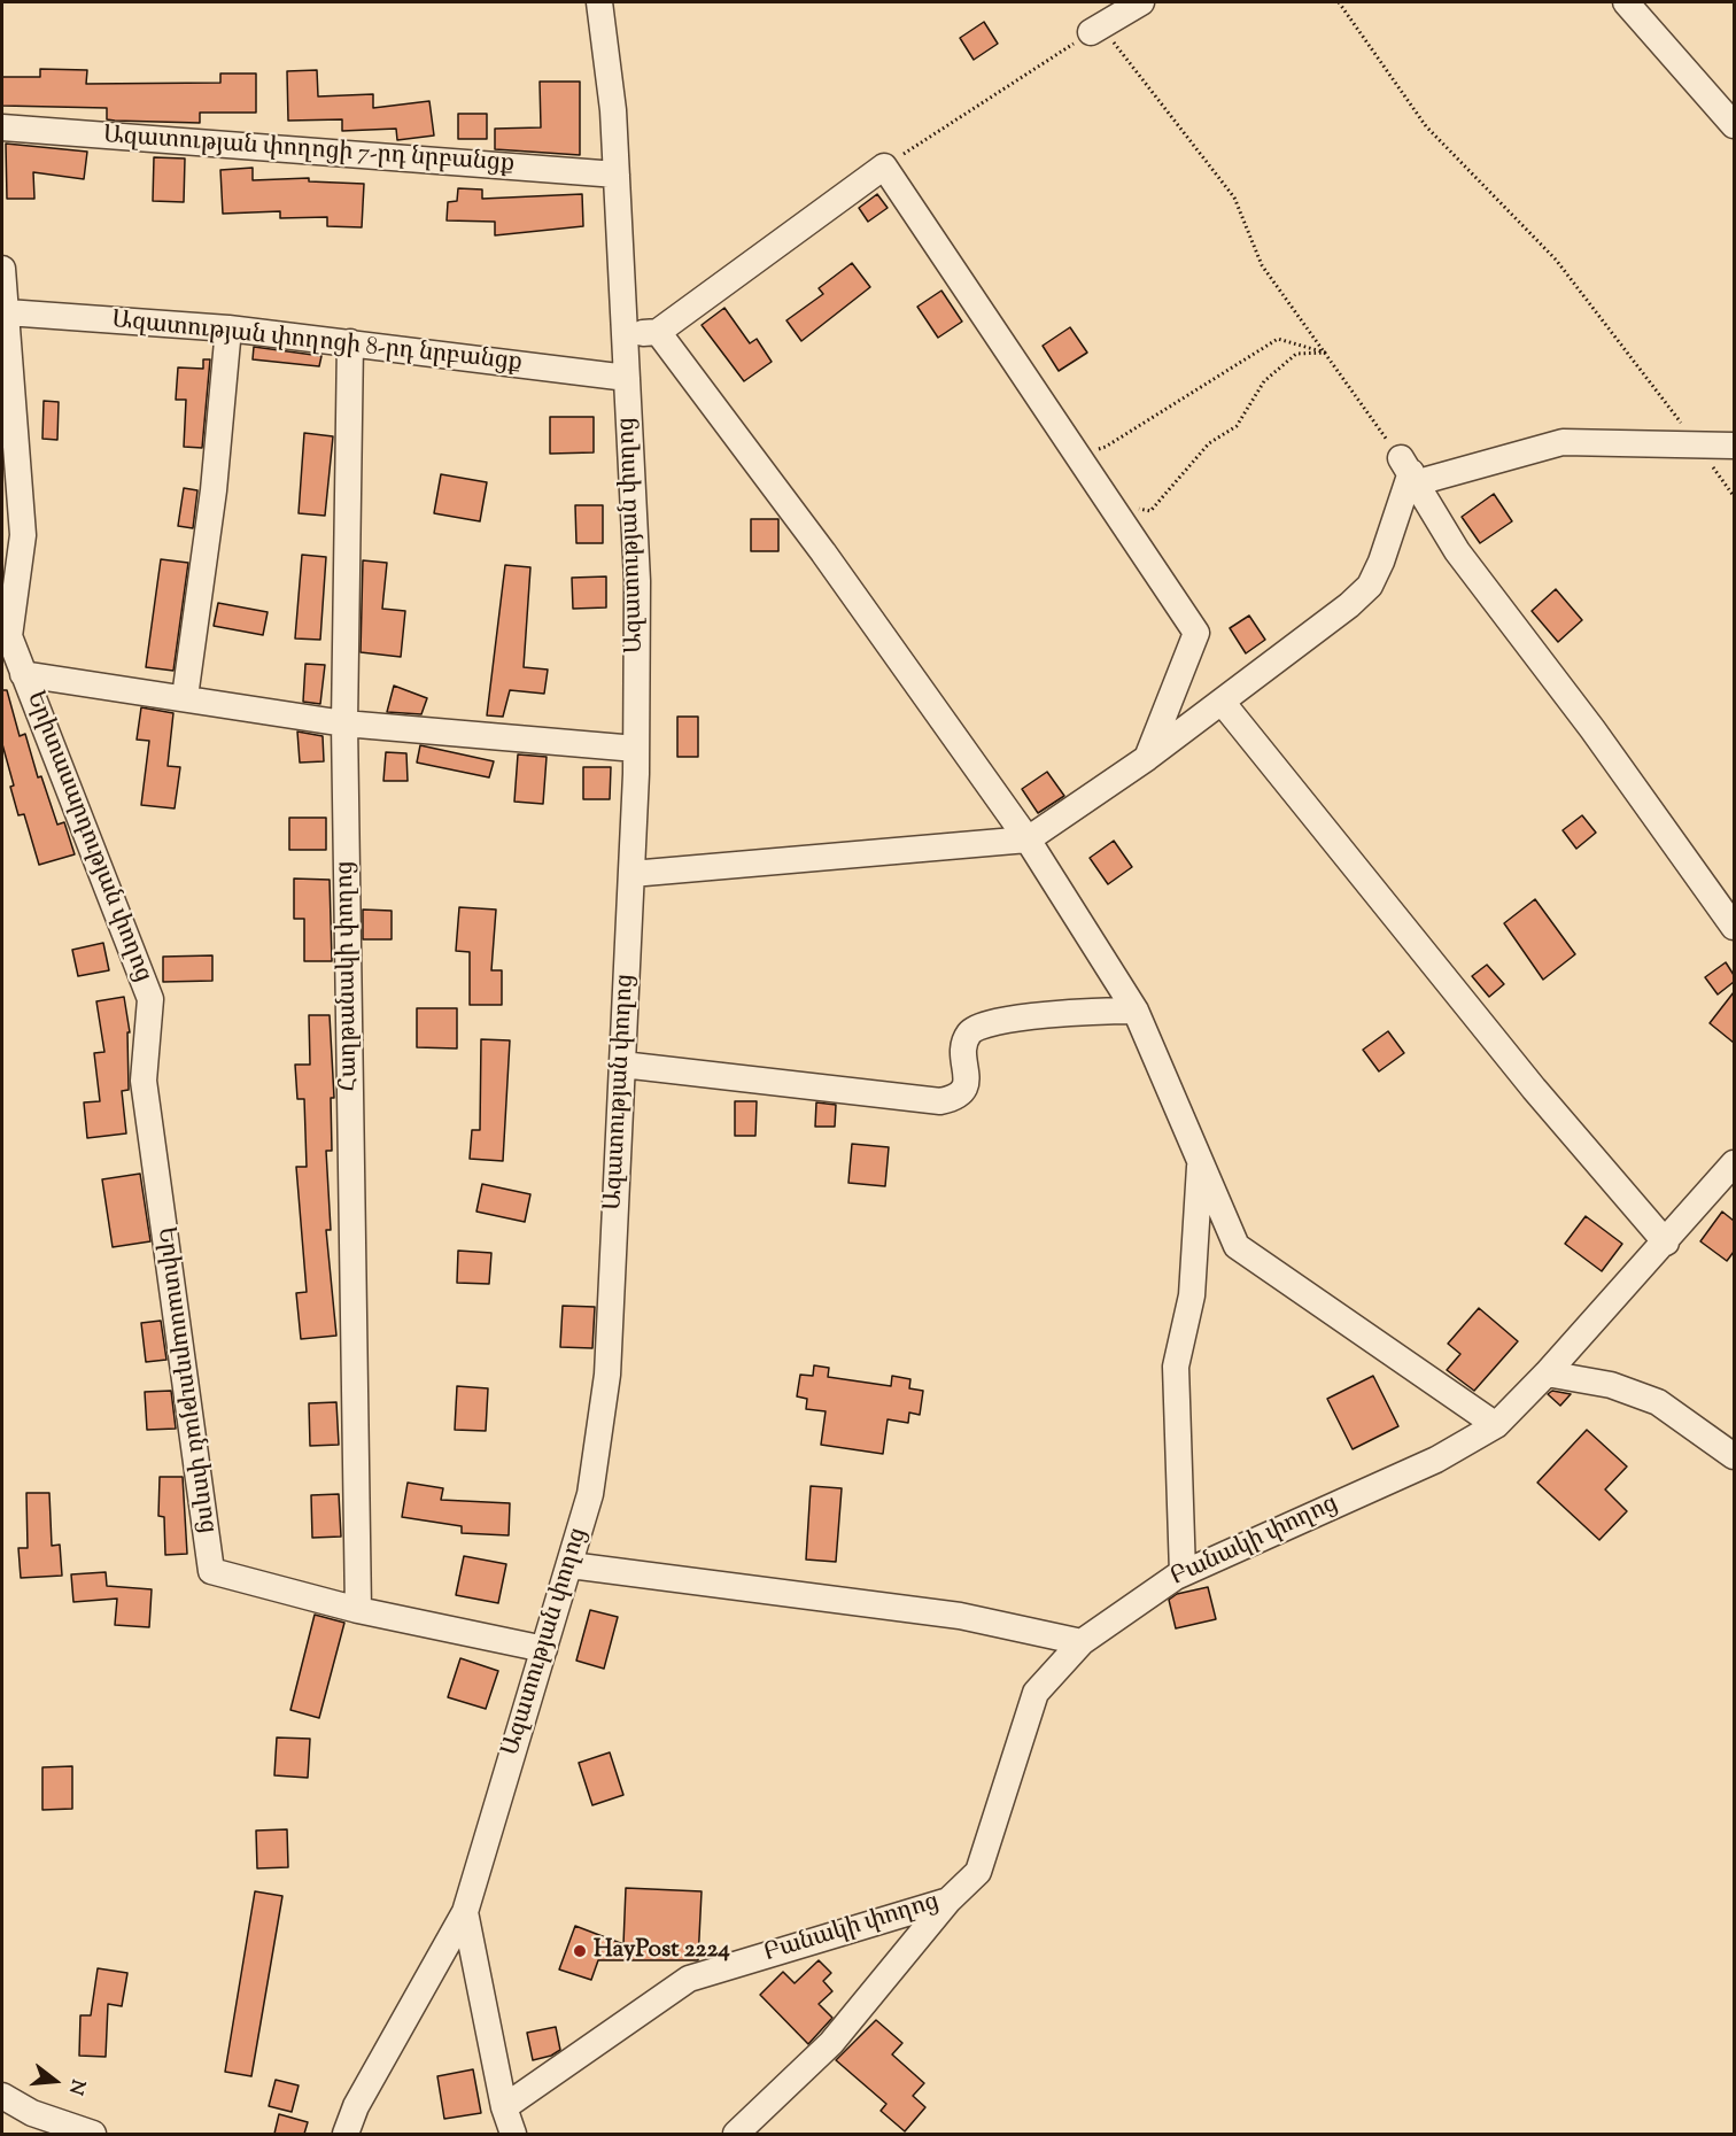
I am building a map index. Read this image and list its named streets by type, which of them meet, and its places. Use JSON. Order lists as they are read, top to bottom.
{
  "streets": {
    "street": [
      "Ազատության փողոցի 7-րդ նրբանցք",
      "Ազատության փողոցի 8-րդ նրբանցք",
      "Ազատության փողոց",
      "Երիտասարդության փողոց",
      "Հաղթանակի փողոց",
      "Բանակի փողոց"
    ]
  },
  "crossings": [
    ["Ազատության փողոցի 7-րդ նրբանցք", "Ազատության փողոց"],
    ["Ազատության փողոցի 8-րդ նրբանցք", "Ազատության փողոց"],
    ["Ազատության փողոցի 8-րդ նրբանցք", "Երիտասարդության փողոց"],
    ["Ազատության փողոցի 8-րդ նրբանցք", "Հաղթանակի փողոց"],
    ["Երիտասարդության փողոց", "Հաղթանակի փողոց"]
  ],
  "places": ["HayPost 2224"],
  "north": "right"
}
